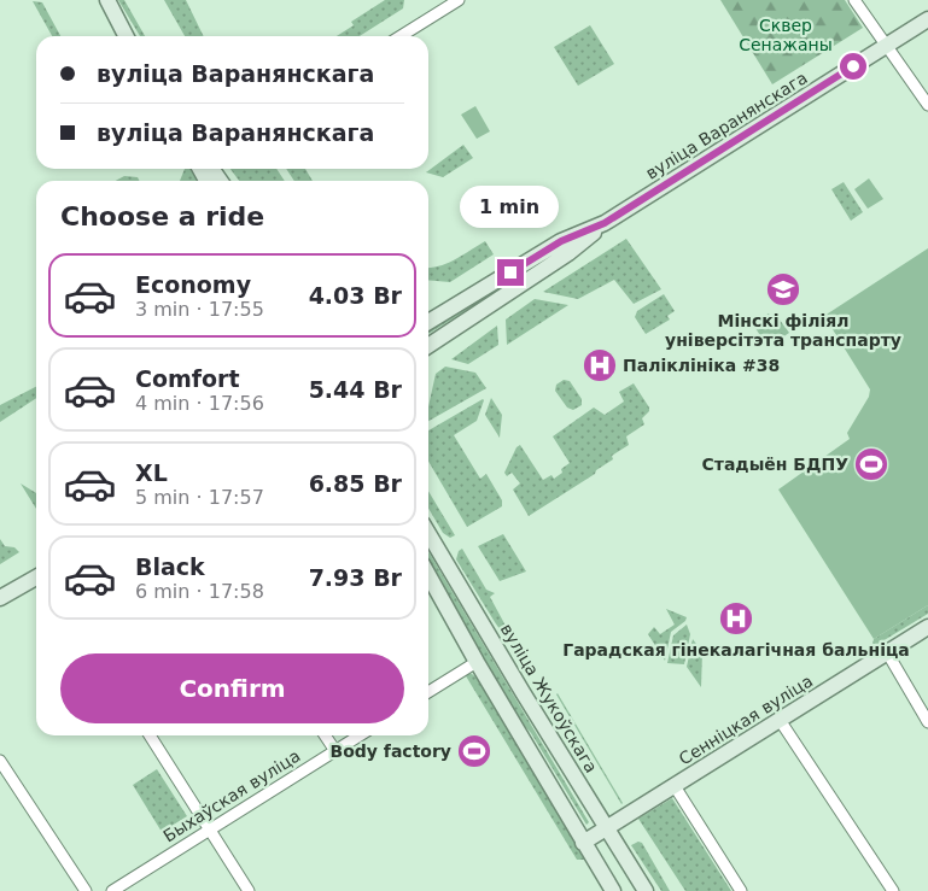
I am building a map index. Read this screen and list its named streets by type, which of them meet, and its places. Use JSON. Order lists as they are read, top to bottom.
{
  "streets": {
    "main road": ["вуліца Варанянскага", "вуліца Жукоўскага", "Сенніцкая вуліца"],
    "street": ["Быхаўская вуліца"]
  },
  "crossings": [
    ["вуліца Жукоўскага", "Сенніцкая вуліца"]
  ],
  "parks": ["Сквер Сенажаны"],
  "places": {
    "school or university": ["Мінскі філіял універсітэта транспарту"],
    "hospital": ["Паліклініка #38", "Гарадская гінекалагічная бальніца"],
    "sports": ["Стадыён БДПУ", "Body factory"]
  },
  "page": {
    "banner": ["вуліца Варанянскага", "вуліца Варанянскага"],
    "heading": "Choose a ride",
    "bubble": "1 min",
    "list": [
      {
        "name": "Economy",
        "note": "3 min · 17:55",
        "value": "4.03 Br"
      },
      {
        "name": "Comfort",
        "note": "4 min · 17:56",
        "value": "5.44 Br"
      },
      {
        "name": "XL",
        "note": "5 min · 17:57",
        "value": "6.85 Br"
      },
      {
        "name": "Black",
        "note": "6 min · 17:58",
        "value": "7.93 Br"
      }
    ],
    "buttons": "Confirm"
  }
}
